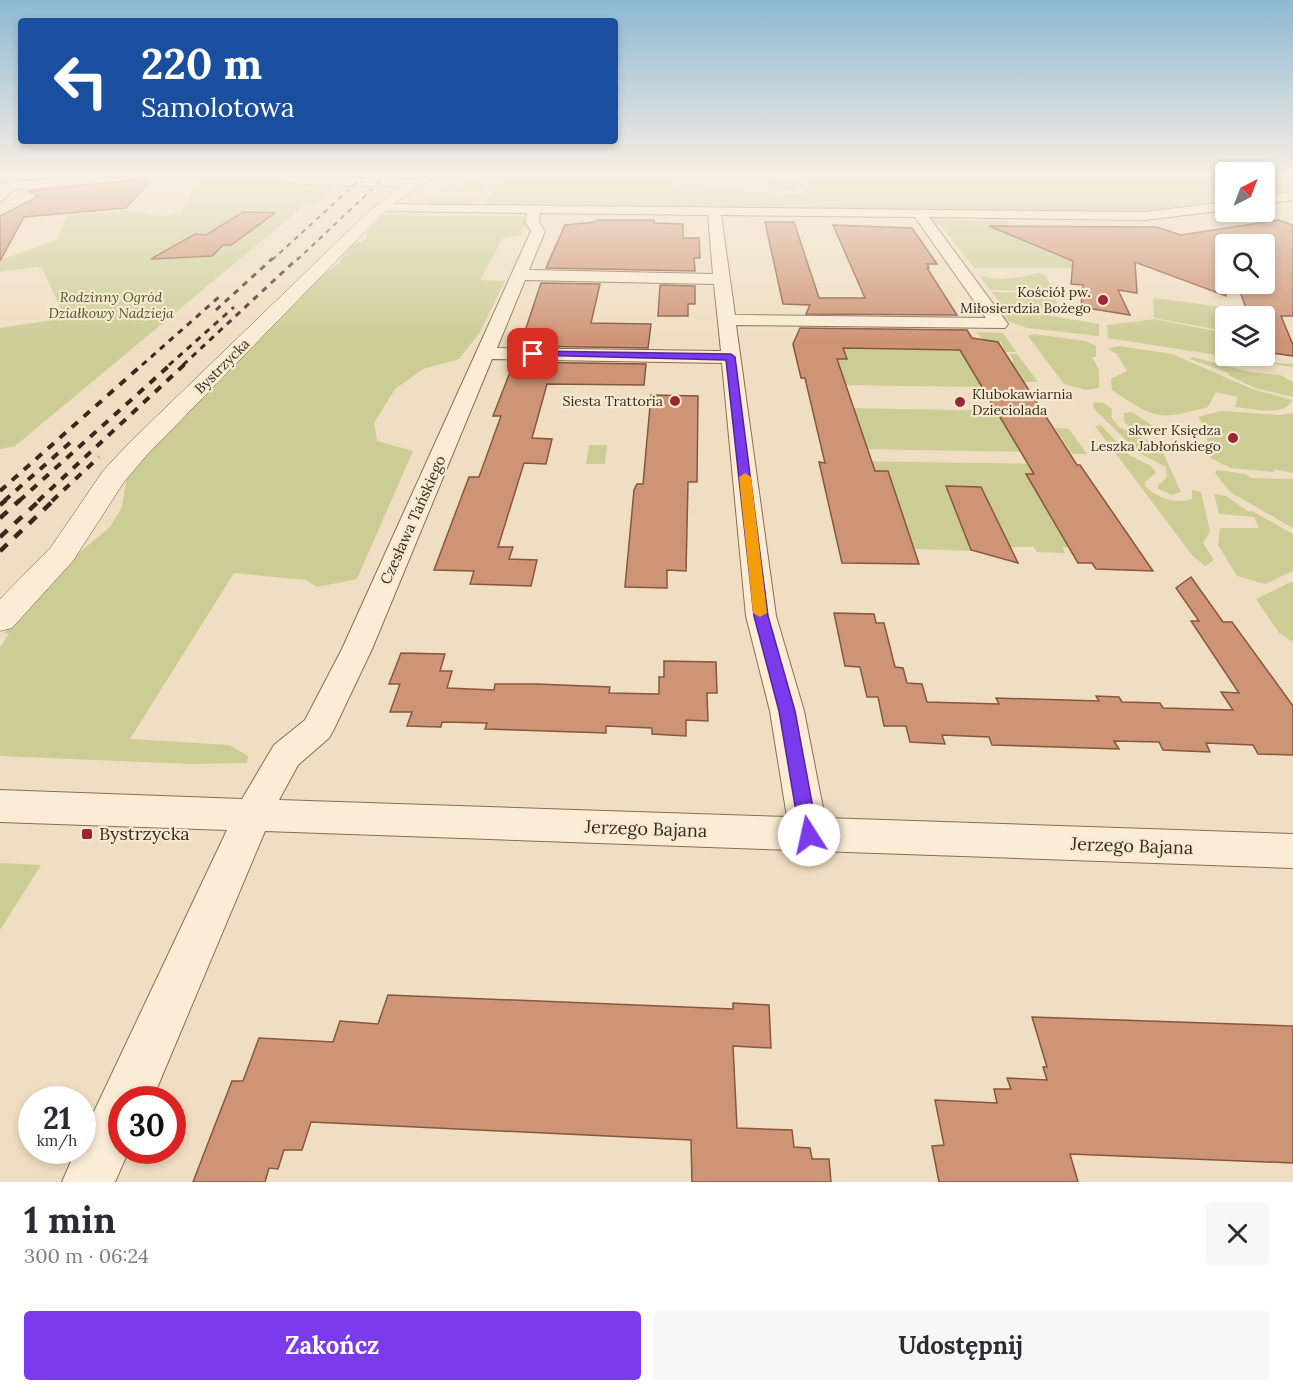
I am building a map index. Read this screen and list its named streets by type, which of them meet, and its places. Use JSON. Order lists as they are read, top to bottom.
{
  "streets": {
    "street": ["Bystrzycka", "Czesława Tańskiego", "Jerzego Bajana"]
  },
  "crossings": [
    ["Czesława Tańskiego", "Jerzego Bajana"]
  ],
  "parks": ["Rodzinny Ogród Działkowy Nadzieja"],
  "places": {
    "other": [
      "Kościół pw. Miłosierdzia Bożego",
      "Siesta Trattoria",
      "Klubokawiarnia Dzieciolada",
      "skwer Księdza Leszka Jabłońskiego"
    ],
    "transit": ["Bystrzycka"]
  },
  "north": "top right",
  "page": {
    "turn": ["220 m", "Samolotowa"],
    "speed": "21 km/h",
    "limit": "30",
    "heading": ["1 min", "300 m · 06:24"],
    "buttons": ["Zakończ", "Udostępnij"]
  }
}
